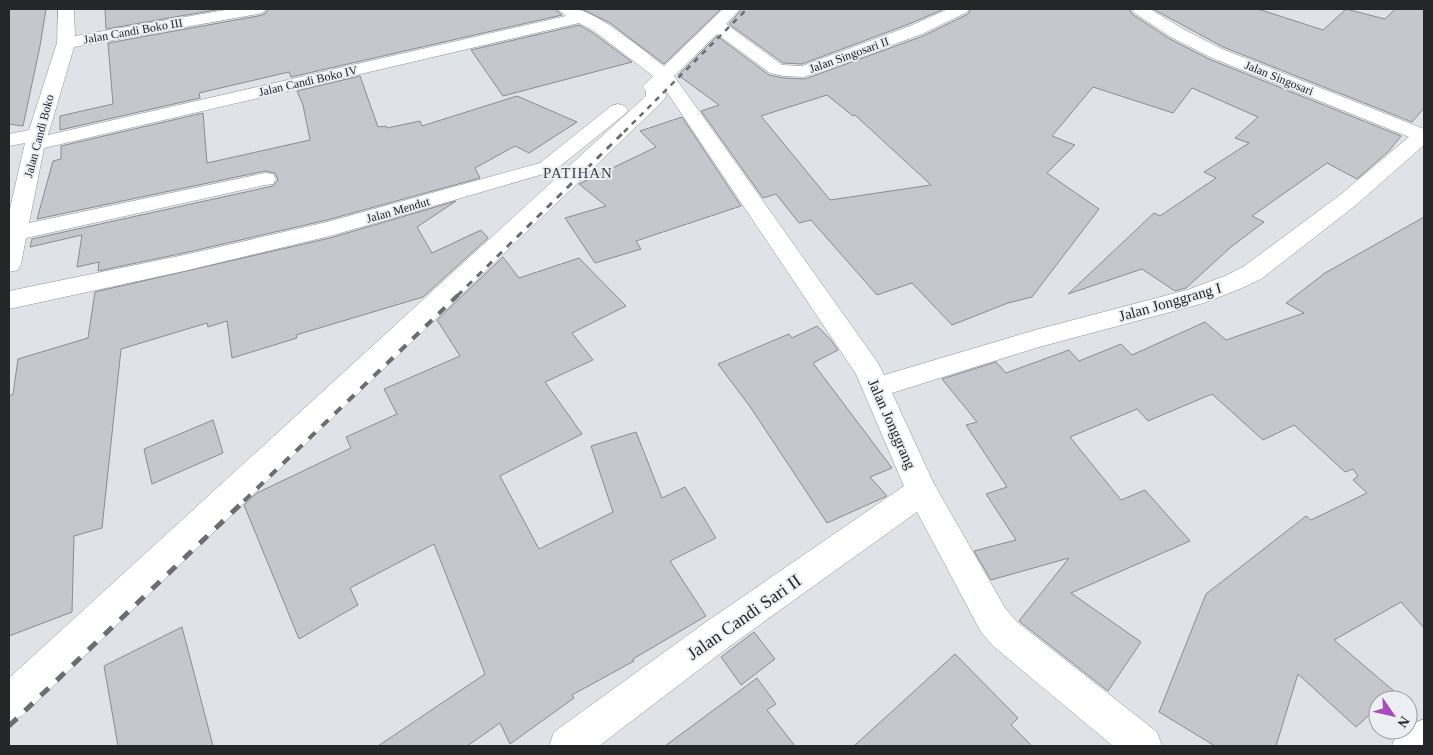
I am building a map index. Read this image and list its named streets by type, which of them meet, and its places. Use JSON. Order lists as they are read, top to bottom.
{
  "streets": {
    "street": [
      "Jalan Candi Boko III",
      "Jalan Singosari II",
      "Jalan Singosari",
      "Jalan Candi Boko IV",
      "Jalan Candi Boko",
      "Jalan Mendut",
      "Jalan Jonggrang I",
      "Jalan Jonggrang",
      "Jalan Candi Sari II"
    ]
  },
  "crossings": [
    ["Jalan Candi Boko III", "Jalan Candi Boko"],
    ["Jalan Singosari", "Jalan Jonggrang I"],
    ["Jalan Candi Boko IV", "Jalan Candi Boko"],
    ["Jalan Candi Boko IV", "Jalan Jonggrang"],
    ["Jalan Jonggrang I", "Jalan Jonggrang"],
    ["Jalan Jonggrang", "Jalan Candi Sari II"]
  ],
  "districts": ["PATIHAN"],
  "north": "bottom right"
}
